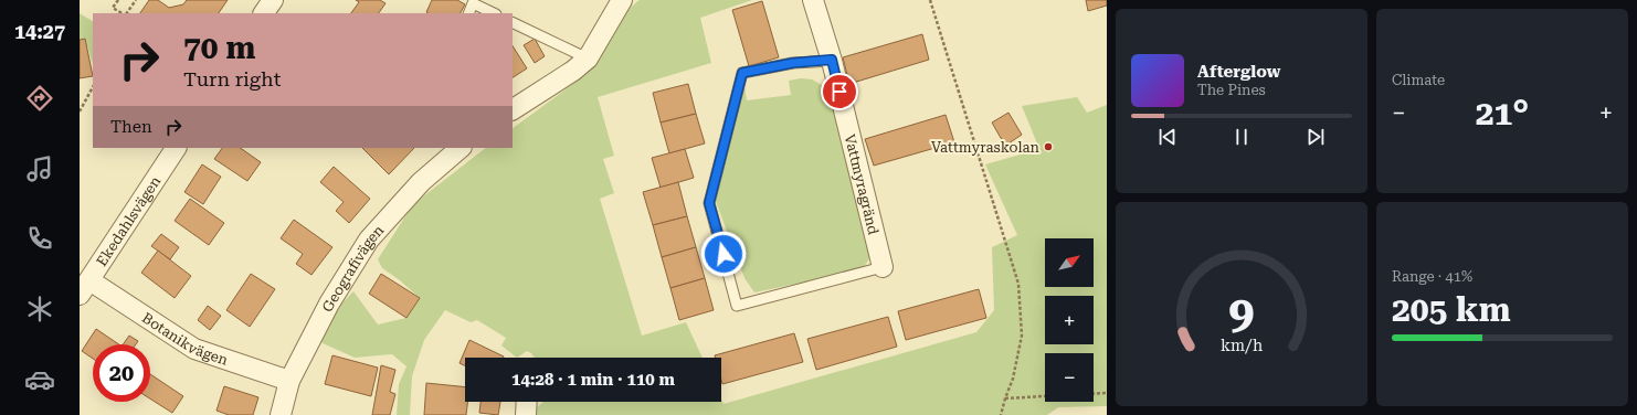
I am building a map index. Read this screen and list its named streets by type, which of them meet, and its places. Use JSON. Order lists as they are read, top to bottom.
{
  "streets": {
    "street": [
      "Vattmyragränd",
      "Ekedahlsvägen",
      "Geografivägen",
      "Botanikvägen"
    ]
  },
  "crossings": [
    ["Ekedahlsvägen", "Botanikvägen"],
    ["Geografivägen", "Botanikvägen"]
  ],
  "places": ["Vattmyraskolan"],
  "north": "top right",
  "page": {
    "tabs": "14:27",
    "tile": [
      "Climate",
      ["Range · 41%", "205 km"]
    ],
    "turn": ["70 m", "Turn right"],
    "song": ["Afterglow", "The Pines"],
    "heat": ["−", "21°", "+"],
    "then": "Then",
    "map_buttons": ["+", "−"],
    "limit": "20",
    "trip": "14:28 · 1 min · 110 m",
    "gauge": ["9", "km/h"]
  }
}
